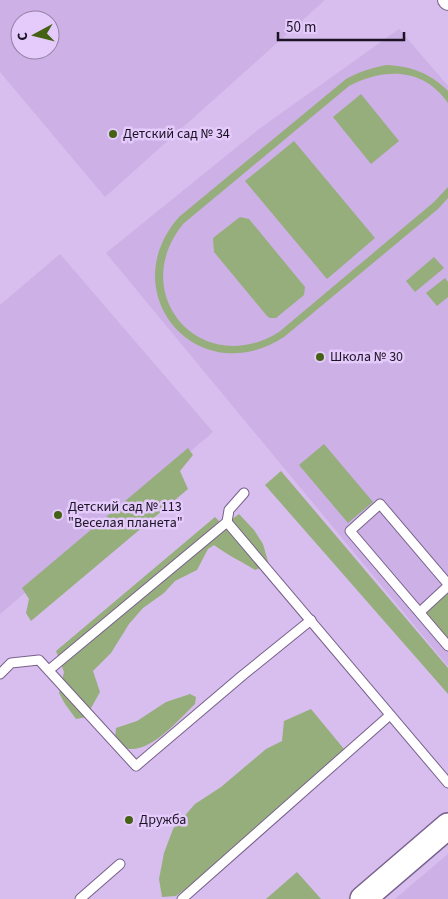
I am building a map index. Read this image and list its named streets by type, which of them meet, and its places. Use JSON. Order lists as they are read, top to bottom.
{
  "places": [
    "Детский сад № 34",
    "Школа № 30",
    "Детский сад № 113 \"Веселая планета\"",
    "Дружба"
  ],
  "scale_bar": "50 m",
  "north": "left"
}
